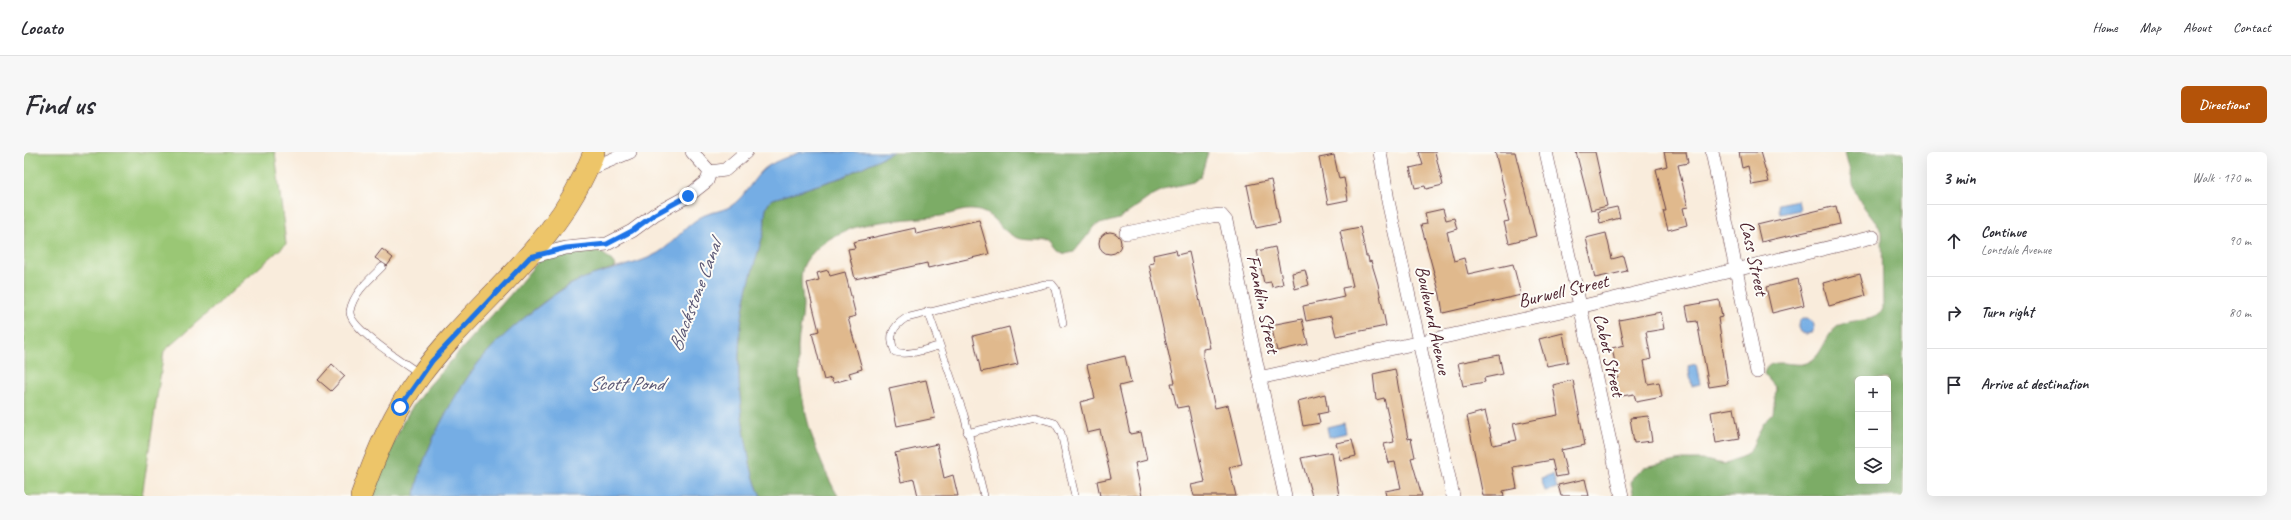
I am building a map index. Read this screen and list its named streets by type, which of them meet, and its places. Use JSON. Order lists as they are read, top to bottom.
{
  "streets": {
    "street": [
      "Cass Street",
      "Burwell Street",
      "Franklin Street",
      "Boulevard Avenue",
      "Cabot Street"
    ]
  },
  "crossings": [
    ["Cass Street", "Burwell Street"],
    ["Burwell Street", "Franklin Street"],
    ["Burwell Street", "Boulevard Avenue"],
    ["Burwell Street", "Cabot Street"]
  ],
  "water": ["Blackstone Canal", "Scott Pond"],
  "page": {
    "header": "Locato",
    "nav": [
      "Home",
      "Map",
      "About",
      "Contact"
    ],
    "buttons": "Directions",
    "title": "Find us",
    "heading": ["3 min", "Walk · 170 m"],
    "list": [
      ["Continue", "Lonsdale Avenue", "90 m"],
      ["Turn right", "80 m"],
      "Arrive at destination"
    ],
    "map_buttons": ["+", "−"]
  }
}
